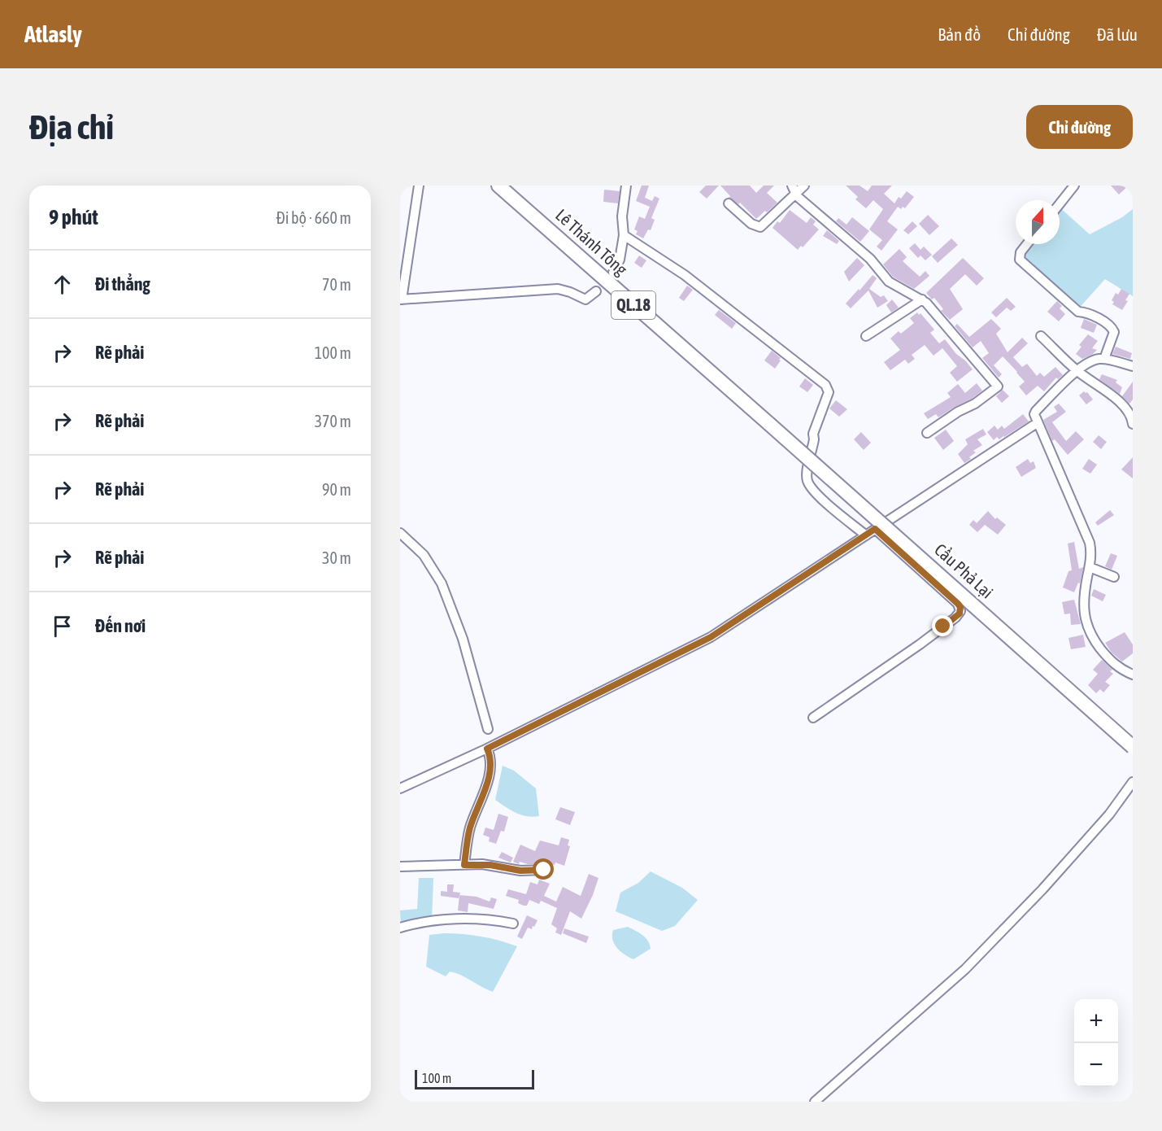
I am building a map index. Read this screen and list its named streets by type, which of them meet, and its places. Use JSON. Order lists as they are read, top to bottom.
{
  "streets": {
    "highway": ["Lê Thánh Tông", "QL.18", "Cầu Phả Lại"]
  },
  "crossings": [
    ["Lê Thánh Tông", "Cầu Phả Lại"]
  ],
  "scale_bar": "100 m",
  "north": "top",
  "page": {
    "header": "Atlasly",
    "nav": ["Bản đồ", "Chỉ đường", "Đã lưu"],
    "buttons": "Chỉ đường",
    "title": "Địa chỉ",
    "heading": ["9 phút", "Đi bộ · 660 m"],
    "list": [
      ["Đi thẳng", "70 m"],
      ["Rẽ phải", "100 m"],
      ["Rẽ phải", "370 m"],
      ["Rẽ phải", "90 m"],
      ["Rẽ phải", "30 m"],
      "Đến nơi"
    ],
    "map_buttons": ["+", "−"],
    "scale": "100 m"
  }
}
